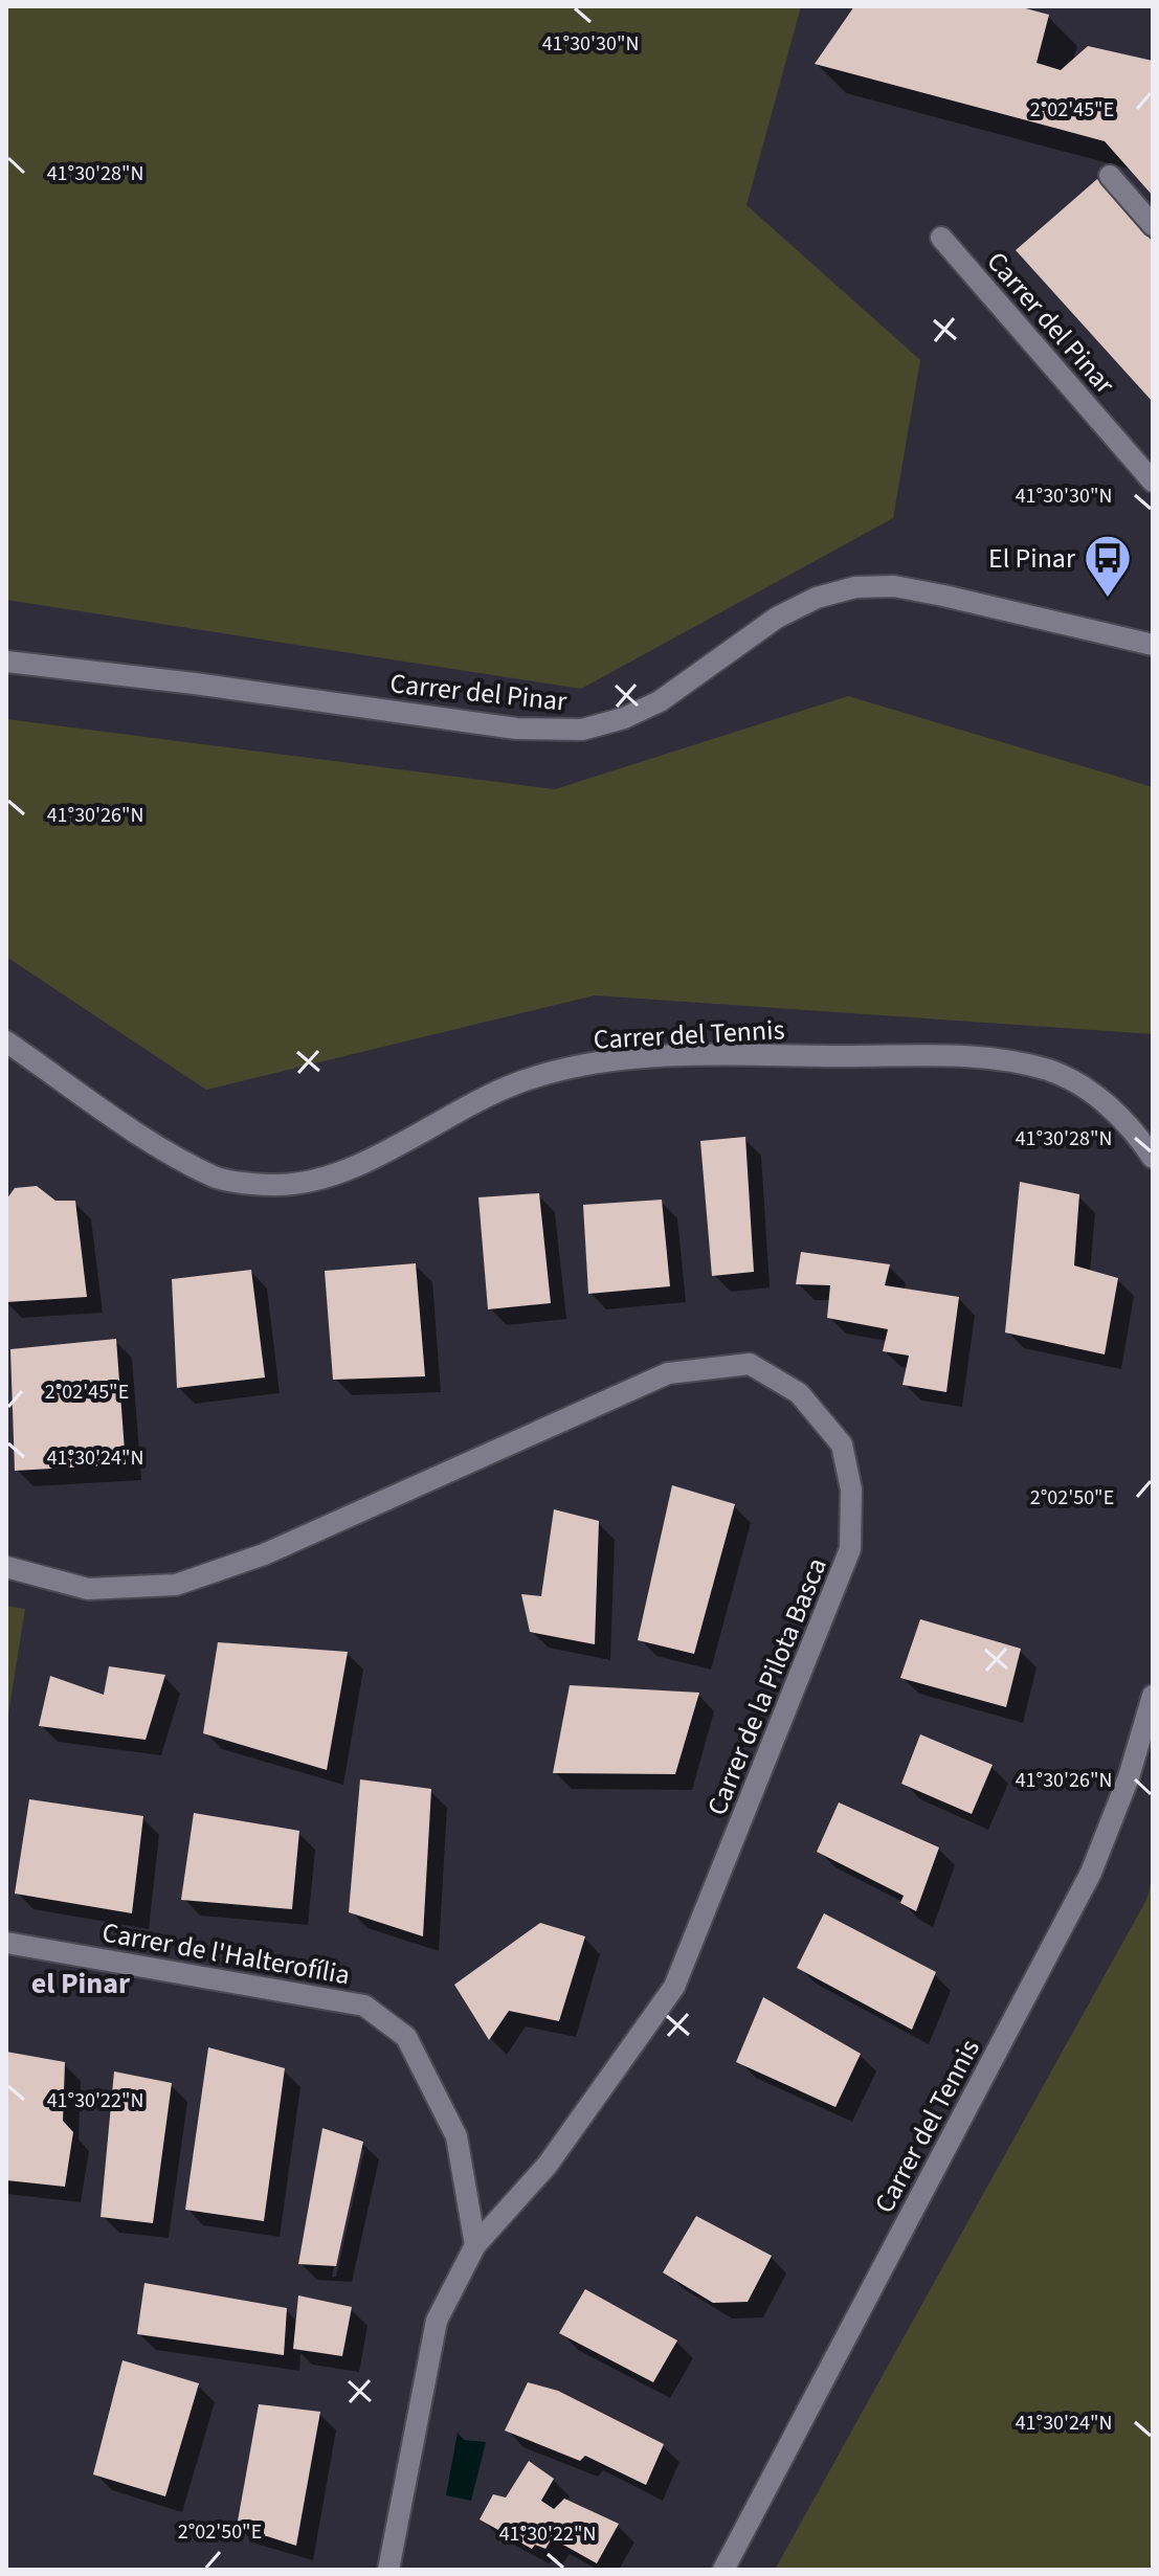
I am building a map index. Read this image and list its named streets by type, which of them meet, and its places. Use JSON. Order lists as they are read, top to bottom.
{
  "streets": {
    "street": [
      "Carrer del Pinar",
      "Carrer del Tennis",
      "Carrer de la Pilota Basca",
      "Carrer de l'Halterofília"
    ]
  },
  "crossings": [
    ["Carrer de la Pilota Basca", "Carrer de l'Halterofília"]
  ],
  "districts": ["el Pinar"],
  "places": {
    "bus stop": ["El Pinar"]
  },
  "coordinates": [
    "41°30'30\"N",
    "2°02'45\"E",
    "41°30'28\"N",
    "41°30'26\"N",
    "41°30'24\"N",
    "2°02'50\"E",
    "41°30'22\"N"
  ]
}
